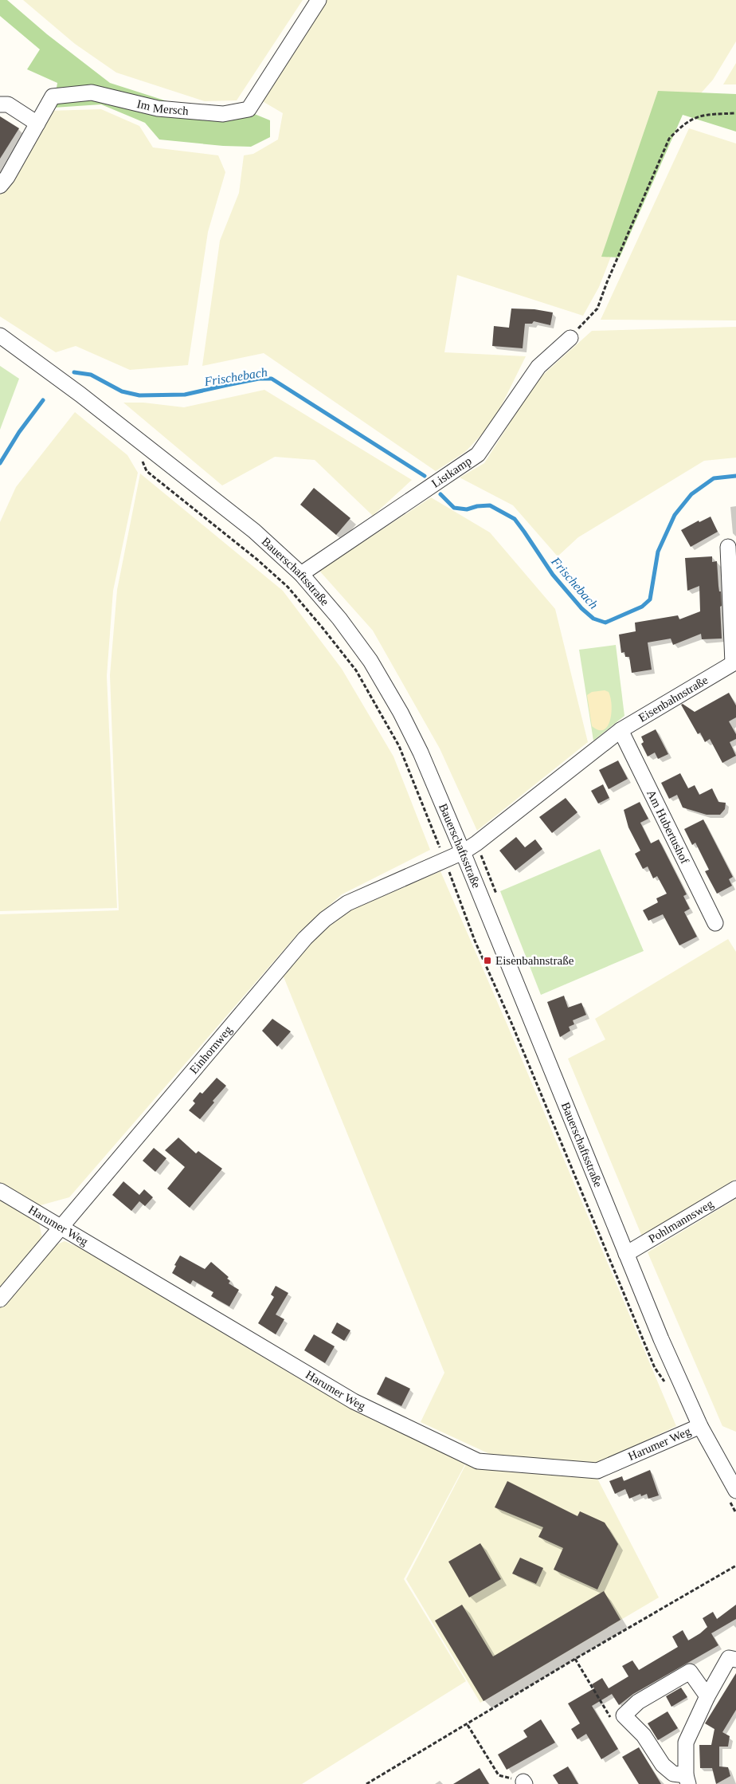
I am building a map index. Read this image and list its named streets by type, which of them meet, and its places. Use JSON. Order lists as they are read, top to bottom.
{
  "streets": {
    "street": [
      "Im Mersch",
      "Listkamp",
      "Bauerschaftsstraße",
      "Eisenbahnstraße",
      "Am Hubertushof",
      "Einhornweg",
      "Pohlmannsweg",
      "Harumer Weg"
    ]
  },
  "crossings": [
    ["Listkamp", "Bauerschaftsstraße"],
    ["Bauerschaftsstraße", "Eisenbahnstraße"],
    ["Bauerschaftsstraße", "Einhornweg"],
    ["Bauerschaftsstraße", "Pohlmannsweg"],
    ["Bauerschaftsstraße", "Harumer Weg"],
    ["Eisenbahnstraße", "Am Hubertushof"],
    ["Eisenbahnstraße", "Einhornweg"],
    ["Einhornweg", "Harumer Weg"]
  ],
  "water": ["Frischebach"],
  "places": {
    "transit": ["Eisenbahnstraße"]
  }
}
